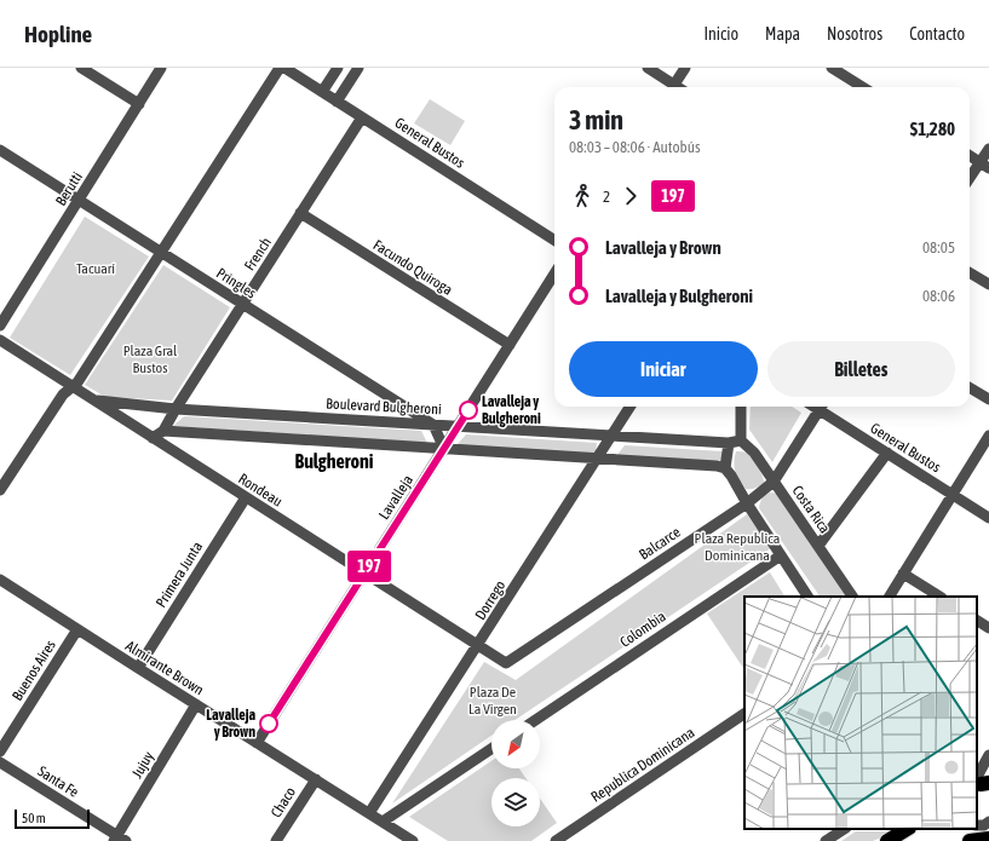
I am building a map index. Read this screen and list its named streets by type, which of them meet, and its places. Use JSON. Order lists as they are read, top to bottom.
{
  "streets": {
    "street": [
      "General Bustos",
      "Berutti",
      "French",
      "Facundo Quiroga",
      "Pringles",
      "Boulevard Bulgheroni",
      "Rondeau",
      "Lavalleja",
      "Costa Rica",
      "Balcarce",
      "Primera Junta",
      "Dorrego",
      "Colombia",
      "Almirante Brown",
      "Buenos Aires",
      "Jujuy",
      "Republica Dominicana",
      "Santa Fe",
      "Chaco"
    ]
  },
  "crossings": [
    ["General Bustos", "French"],
    ["General Bustos", "Balcarce"],
    ["Berutti", "Pringles"],
    ["French", "Facundo Quiroga"],
    ["French", "Pringles"],
    ["French", "Boulevard Bulgheroni"],
    ["Facundo Quiroga", "Lavalleja"],
    ["Pringles", "Boulevard Bulgheroni"],
    ["Boulevard Bulgheroni", "Rondeau"],
    ["Boulevard Bulgheroni", "Lavalleja"],
    ["Boulevard Bulgheroni", "Dorrego"],
    ["Rondeau", "Lavalleja"],
    ["Rondeau", "Balcarce"],
    ["Rondeau", "Primera Junta"],
    ["Rondeau", "Dorrego"],
    ["Lavalleja", "Almirante Brown"],
    ["Costa Rica", "Balcarce"],
    ["Primera Junta", "Almirante Brown"],
    ["Dorrego", "Almirante Brown"],
    ["Almirante Brown", "Buenos Aires"],
    ["Almirante Brown", "Jujuy"],
    ["Almirante Brown", "Chaco"],
    ["Jujuy", "Santa Fe"]
  ],
  "districts": ["Bulgheroni"],
  "parks": [
    "Tacuarí",
    "Plaza Gral Bustos",
    "Plaza Republica Dominicana",
    "Plaza De La Virgen"
  ],
  "places": ["Lavalleja y Bulgheroni", "Lavalleja y Brown"],
  "lines": ["bus line 197"],
  "scale_bar": "50 m",
  "north": "bottom left",
  "page": {
    "header": "Hopline",
    "nav": [
      "Inicio",
      "Mapa",
      "Nosotros",
      "Contacto"
    ],
    "on_map": "197",
    "heading": ["3 min", "08:03 – 08:06 · Autobús", "$1,280"],
    "legs": ["2", "197"],
    "list": [
      {
        "name": "Lavalleja y Brown",
        "value": "08:05"
      },
      {
        "name": "Lavalleja y Bulgheroni",
        "value": "08:06"
      }
    ],
    "buttons": ["Iniciar", "Billetes"],
    "scale": "50 m"
  }
}
